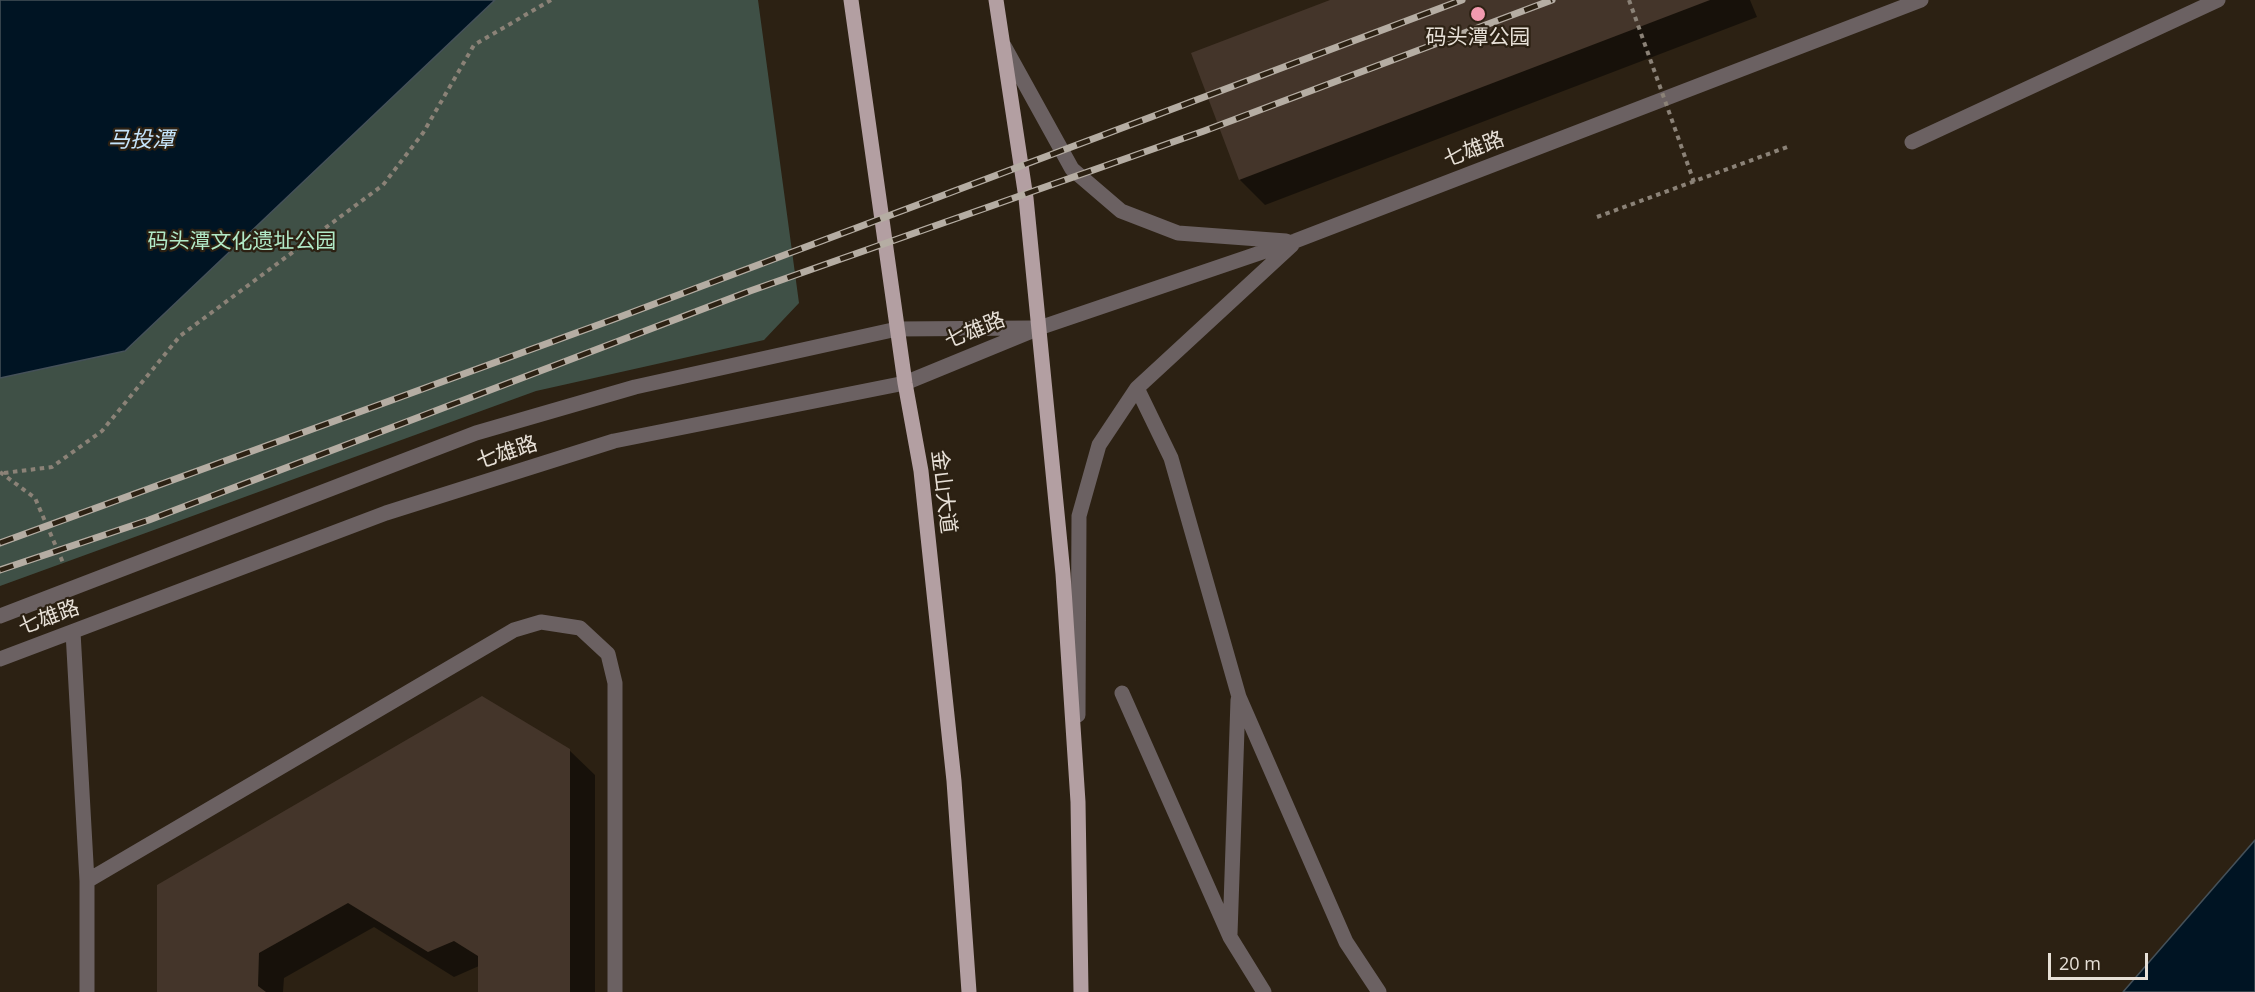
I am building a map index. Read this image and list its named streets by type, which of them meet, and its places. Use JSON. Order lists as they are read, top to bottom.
{
  "streets": {
    "main road": ["金山大道"],
    "street": ["七雄路"]
  },
  "crossings": [
    ["七雄路", "金山大道"]
  ],
  "water": ["马投潭"],
  "parks": ["码头潭文化遗址公园"],
  "places": ["码头潭公园"],
  "scale_bar": "20 m"
}
